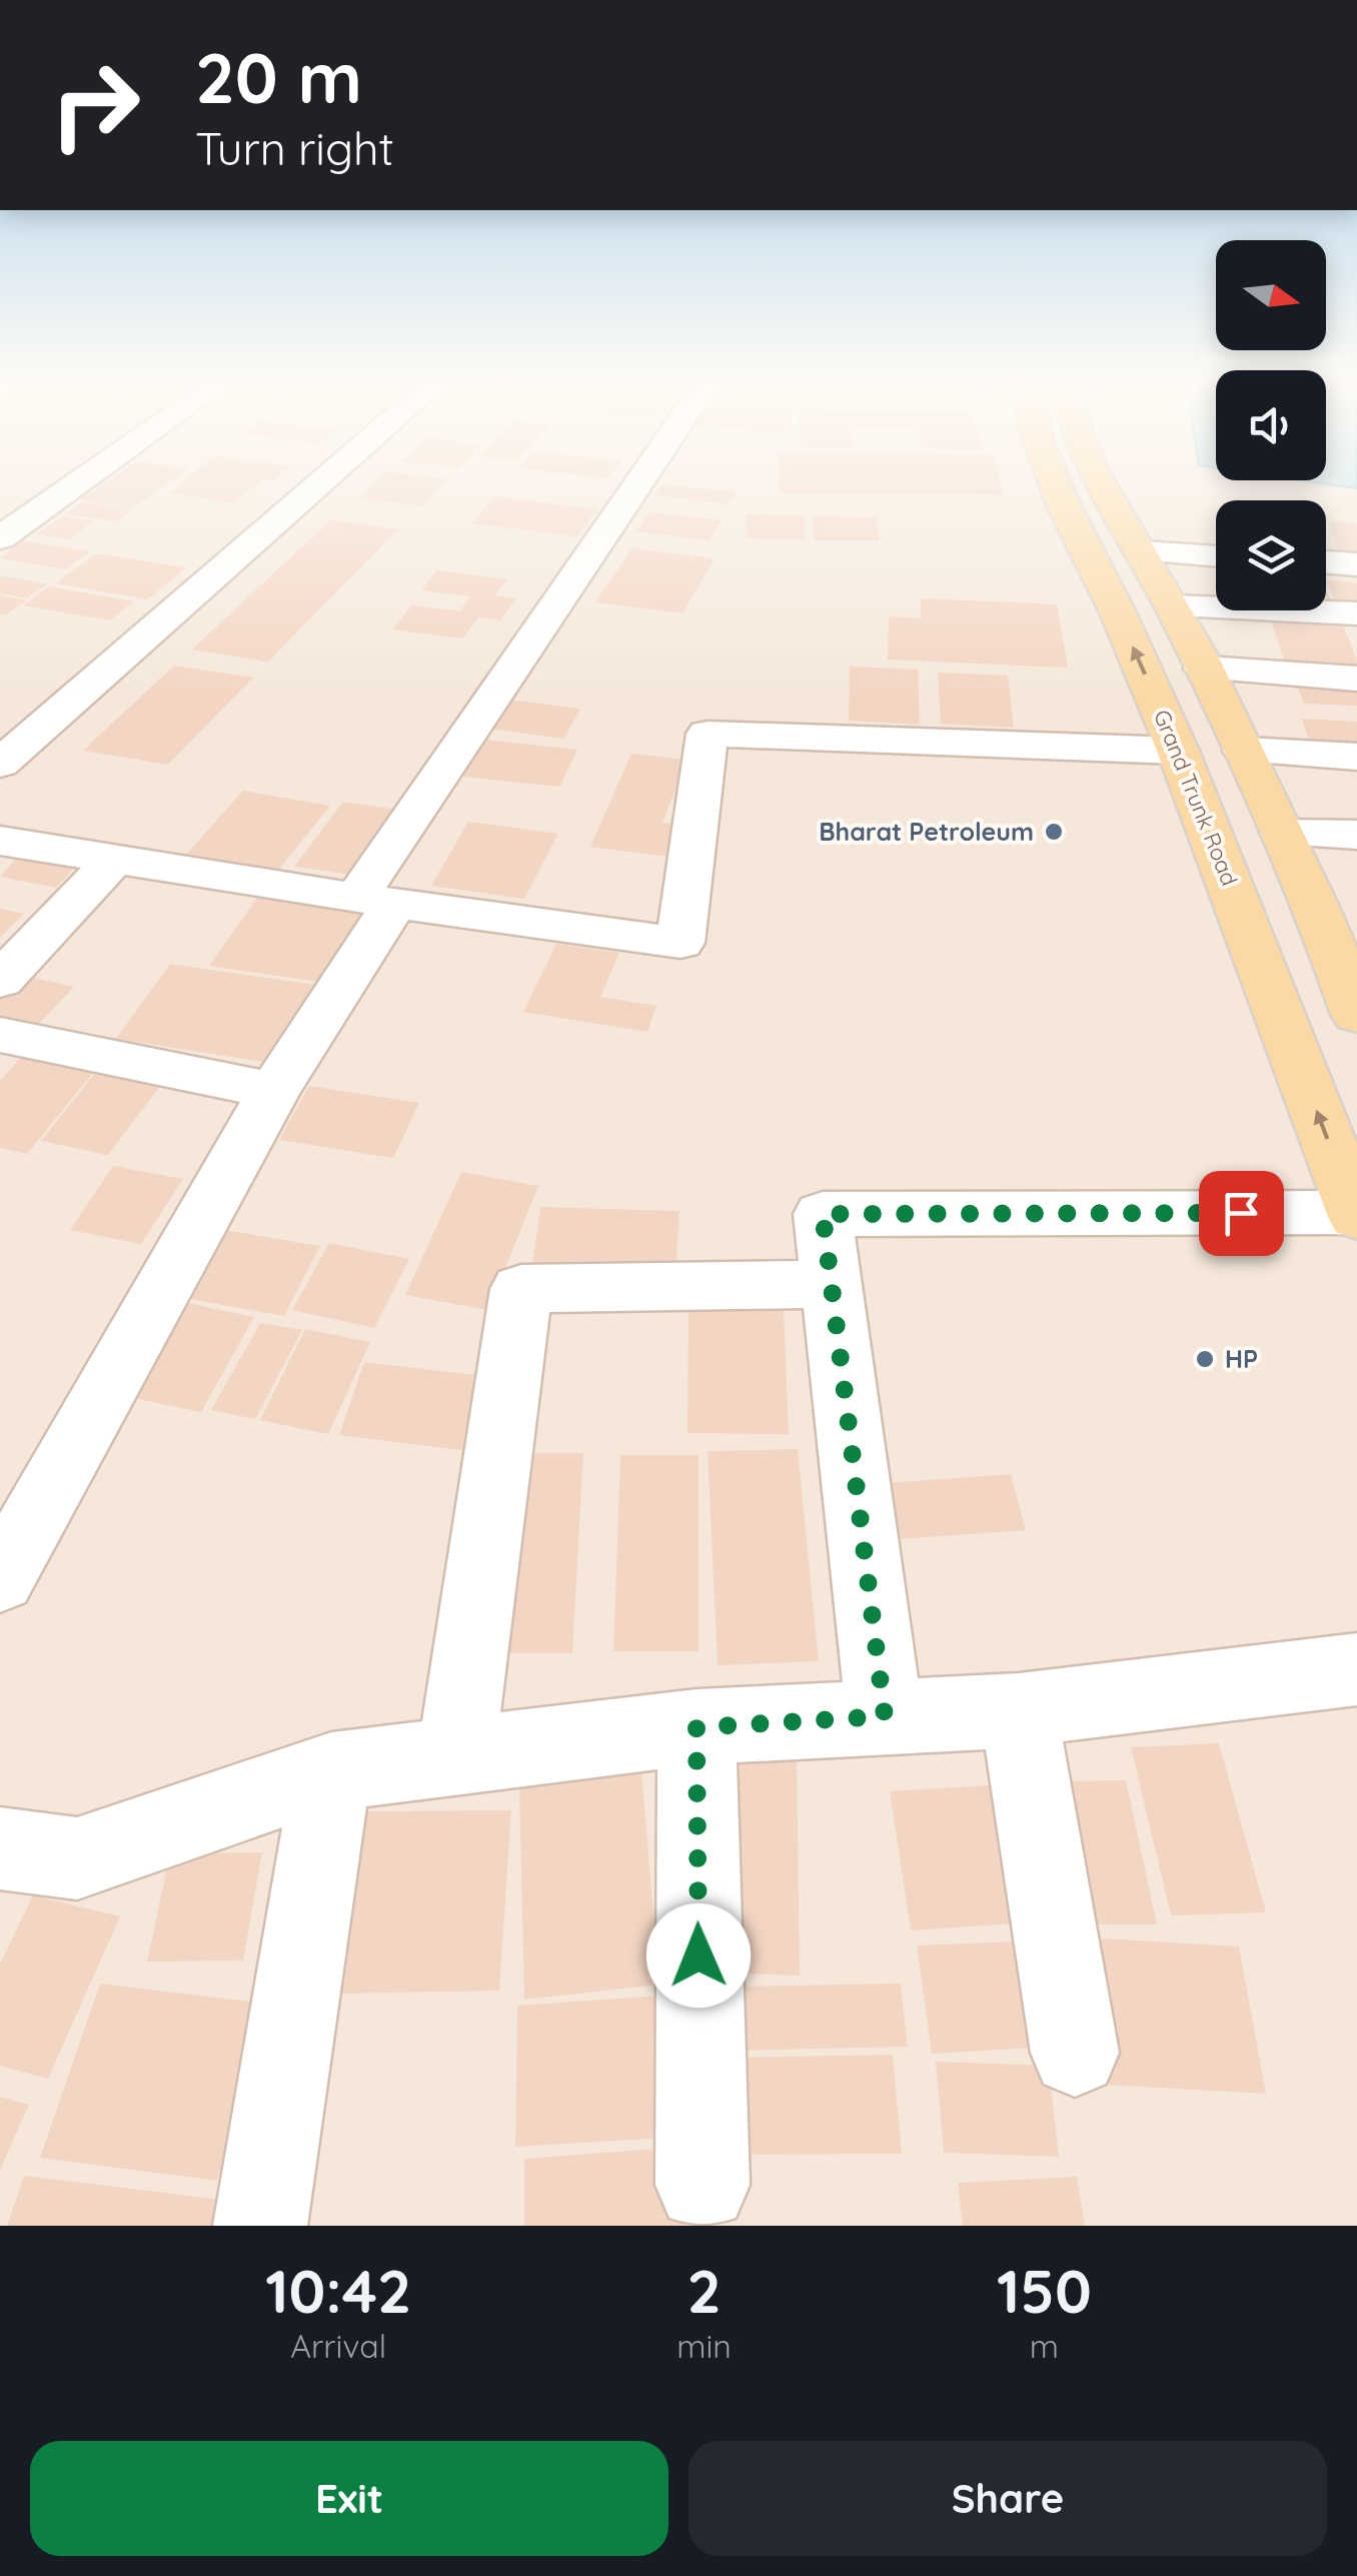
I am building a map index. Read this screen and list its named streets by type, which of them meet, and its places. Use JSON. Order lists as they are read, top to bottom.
{
  "streets": {
    "main road": ["Grand Trunk Road"]
  },
  "places": ["Bharat Petroleum", "HP"],
  "north": "right",
  "page": {
    "turn": ["20 m", "Turn right"],
    "eta": [
      "10:42",
      "Arrival",
      "2",
      "min",
      "150",
      "m"
    ],
    "buttons": ["Exit", "Share"]
  }
}
